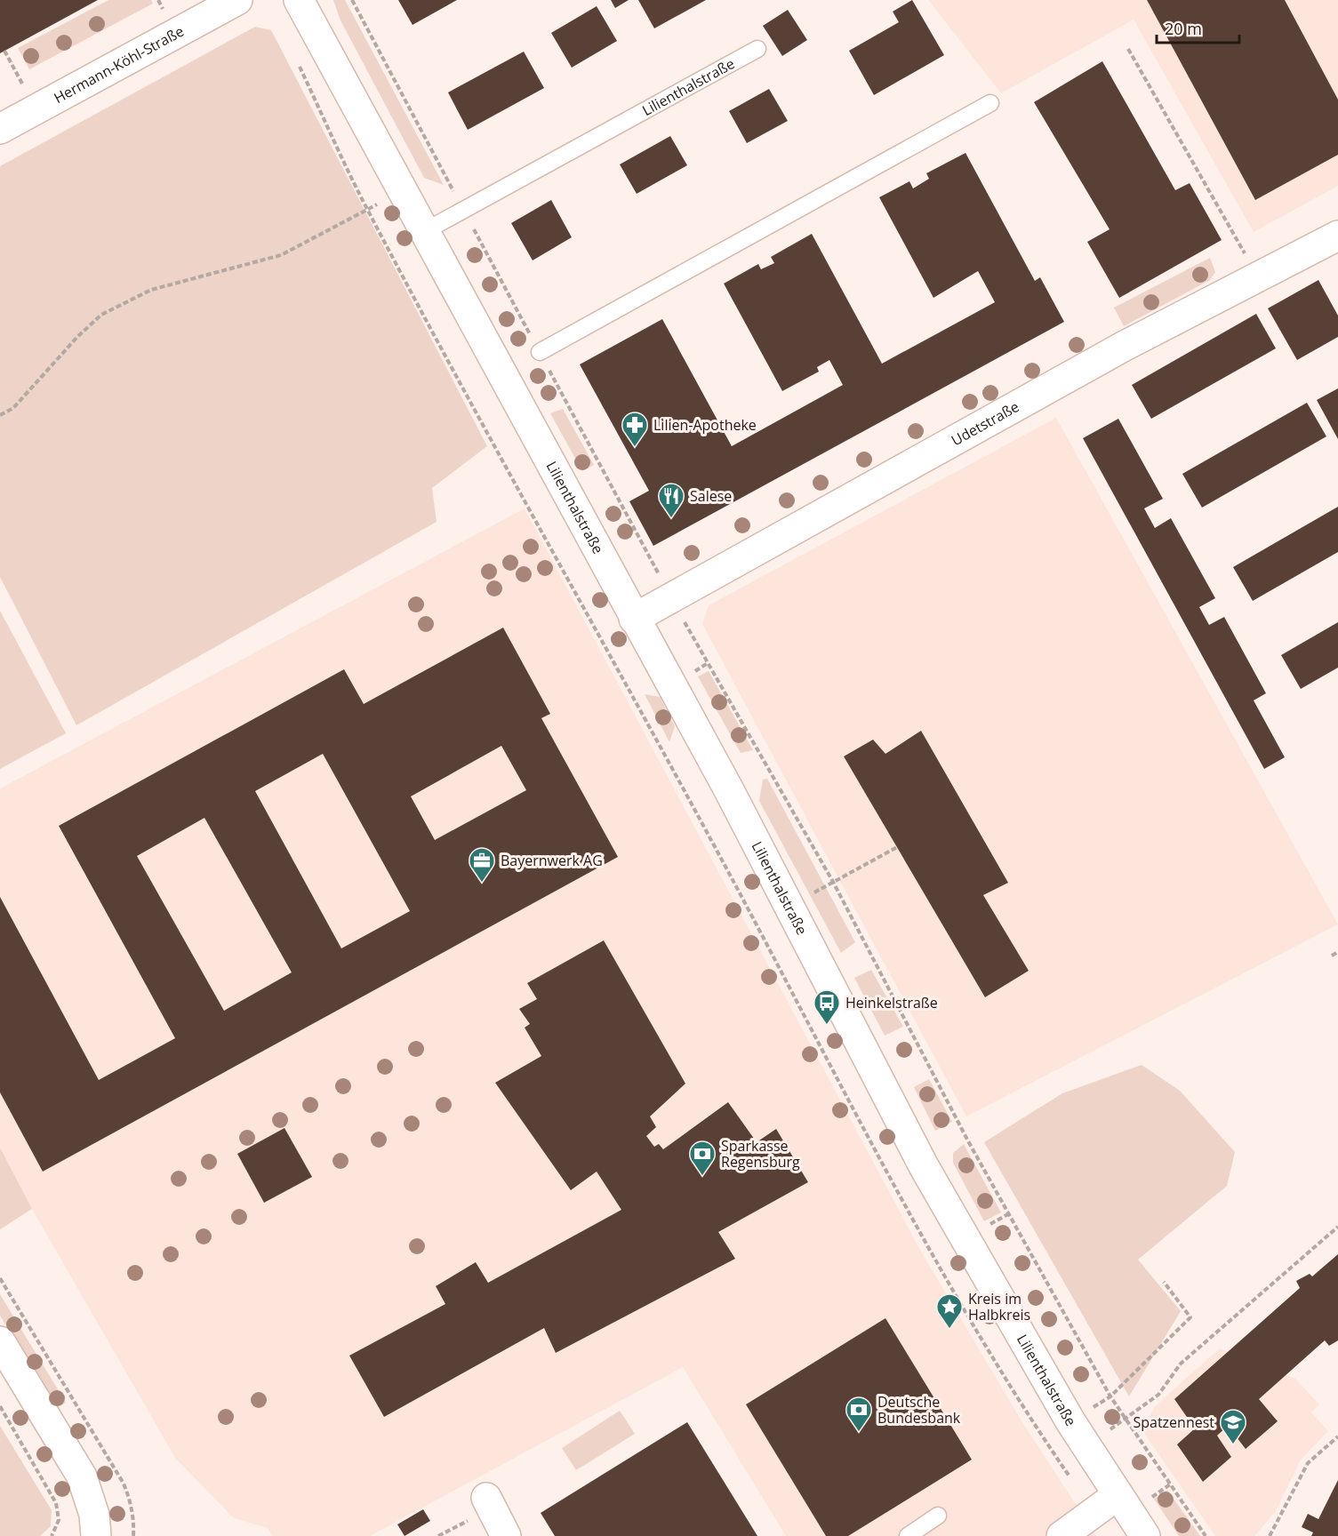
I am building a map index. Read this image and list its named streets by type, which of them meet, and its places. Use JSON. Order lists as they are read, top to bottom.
{
  "streets": {
    "street": ["Hermann-Köhl-Straße", "Lilienthalstraße", "Udetstraße"]
  },
  "crossings": [
    ["Lilienthalstraße", "Udetstraße"]
  ],
  "places": {
    "pharmacy": ["Lilien-Apotheke"],
    "restaurant": ["Salese"],
    "office": ["Bayernwerk AG"],
    "bus stop": ["Heinkelstraße"],
    "bank": ["Sparkasse Regensburg", "Deutsche Bundesbank"],
    "place": ["Kreis im Halbkreis"],
    "school or university": ["Spatzennest"]
  },
  "scale_bar": "20 m"
}
